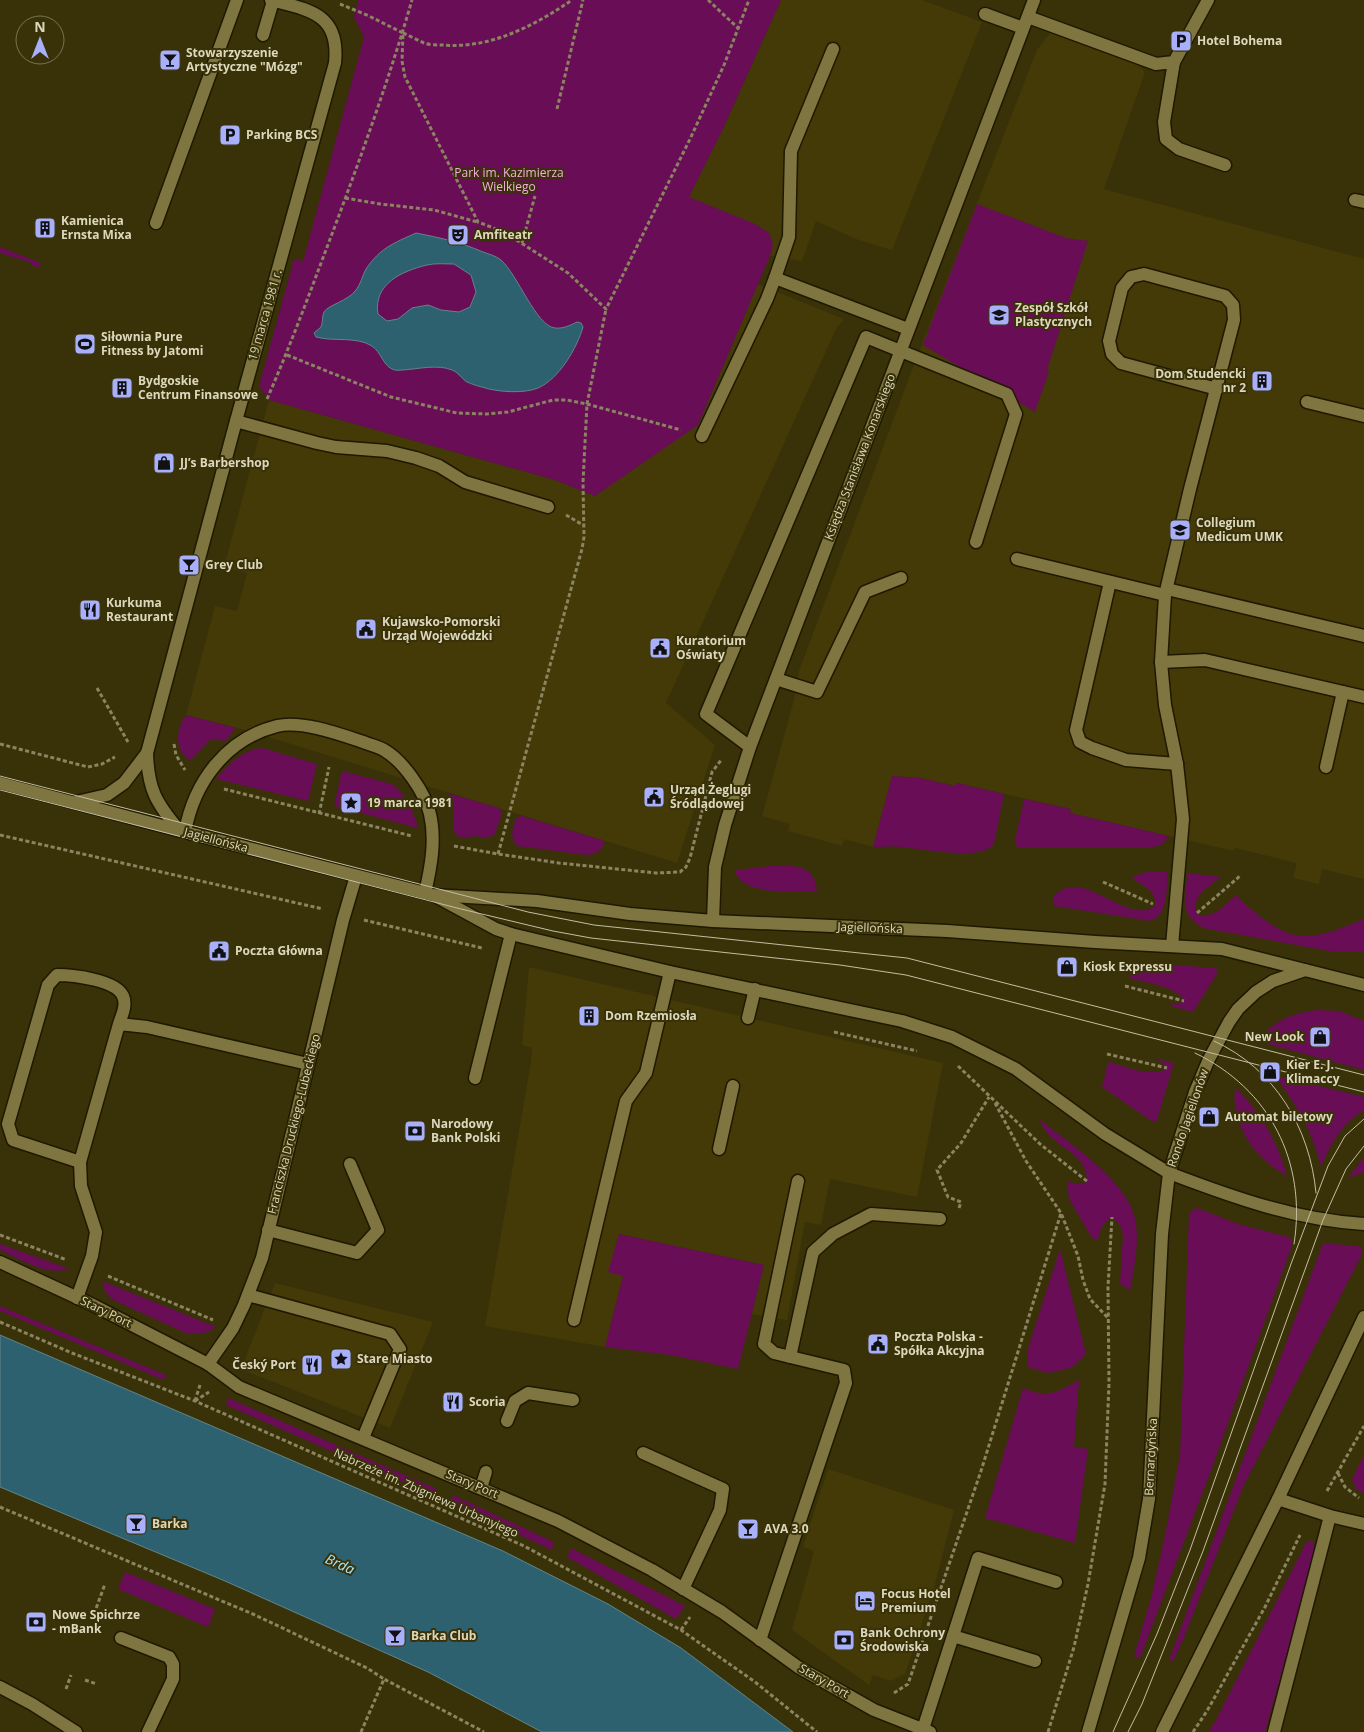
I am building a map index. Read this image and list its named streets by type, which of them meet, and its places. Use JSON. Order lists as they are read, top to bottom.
{
  "streets": {
    "street": [
      "19 marca 1981 r.",
      "Księdza Stanisława Konarskiego",
      "Jagiellońska",
      "Rondo Jagiellonów",
      "Franciszka Druckiego-Lubeckiego",
      "Stary Port",
      "Bernardyńska"
    ],
    "path": ["Nabrzeże im. Zbigniewa Urbanyiego"]
  },
  "crossings": [
    ["19 marca 1981 r.", "Jagiellońska"],
    ["Księdza Stanisława Konarskiego", "Jagiellońska"],
    ["Jagiellońska", "Rondo Jagiellonów"],
    ["Jagiellońska", "Franciszka Druckiego-Lubeckiego"],
    ["Jagiellońska", "Bernardyńska"],
    ["Rondo Jagiellonów", "Bernardyńska"],
    ["Franciszka Druckiego-Lubeckiego", "Stary Port"]
  ],
  "water": ["Brda"],
  "parks": ["Park im. Kazimierza Wielkiego"],
  "places": {
    "parking": ["Hotel Bohema", "Parking BCS"],
    "bar": [
      "Stowarzyszenie Artystyczne \"Mózg\"",
      "Grey Club",
      "Barka",
      "AVA 3.0",
      "Barka Club"
    ],
    "building": [
      "Kamienica Ernsta Mixa",
      "Dom Studencki nr 2",
      "Bydgoskie Centrum Finansowe",
      "Dom Rzemiosła"
    ],
    "theatre": ["Amfiteatr"],
    "school or university": ["Zespół Szkół Plastycznych", "Collegium Medicum UMK"],
    "sports": ["Siłownia Pure Fitness by Jatomi"],
    "shop": [
      "JJ’s Barbershop",
      "Kiosk Expressu",
      "New Look",
      "Kier E. J. Klimaccy",
      "Automat biletowy"
    ],
    "restaurant": ["Kurkuma Restaurant", "Český Port", "Scoria"],
    "public building": [
      "Kujawsko-Pomorski Urząd Wojewódzki",
      "Kuratorium Oświaty",
      "Urząd Żeglugi Śródlądowej",
      "Poczta Główna",
      "Poczta Polska - Spółka Akcyjna"
    ],
    "place": ["19 marca 1981", "Stare Miasto"],
    "bank": ["Narodowy Bank Polski", "Nowe Spichrze - mBank", "Bank Ochrony Środowiska"],
    "hotel": ["Focus Hotel Premium"]
  },
  "north": "top"
}
